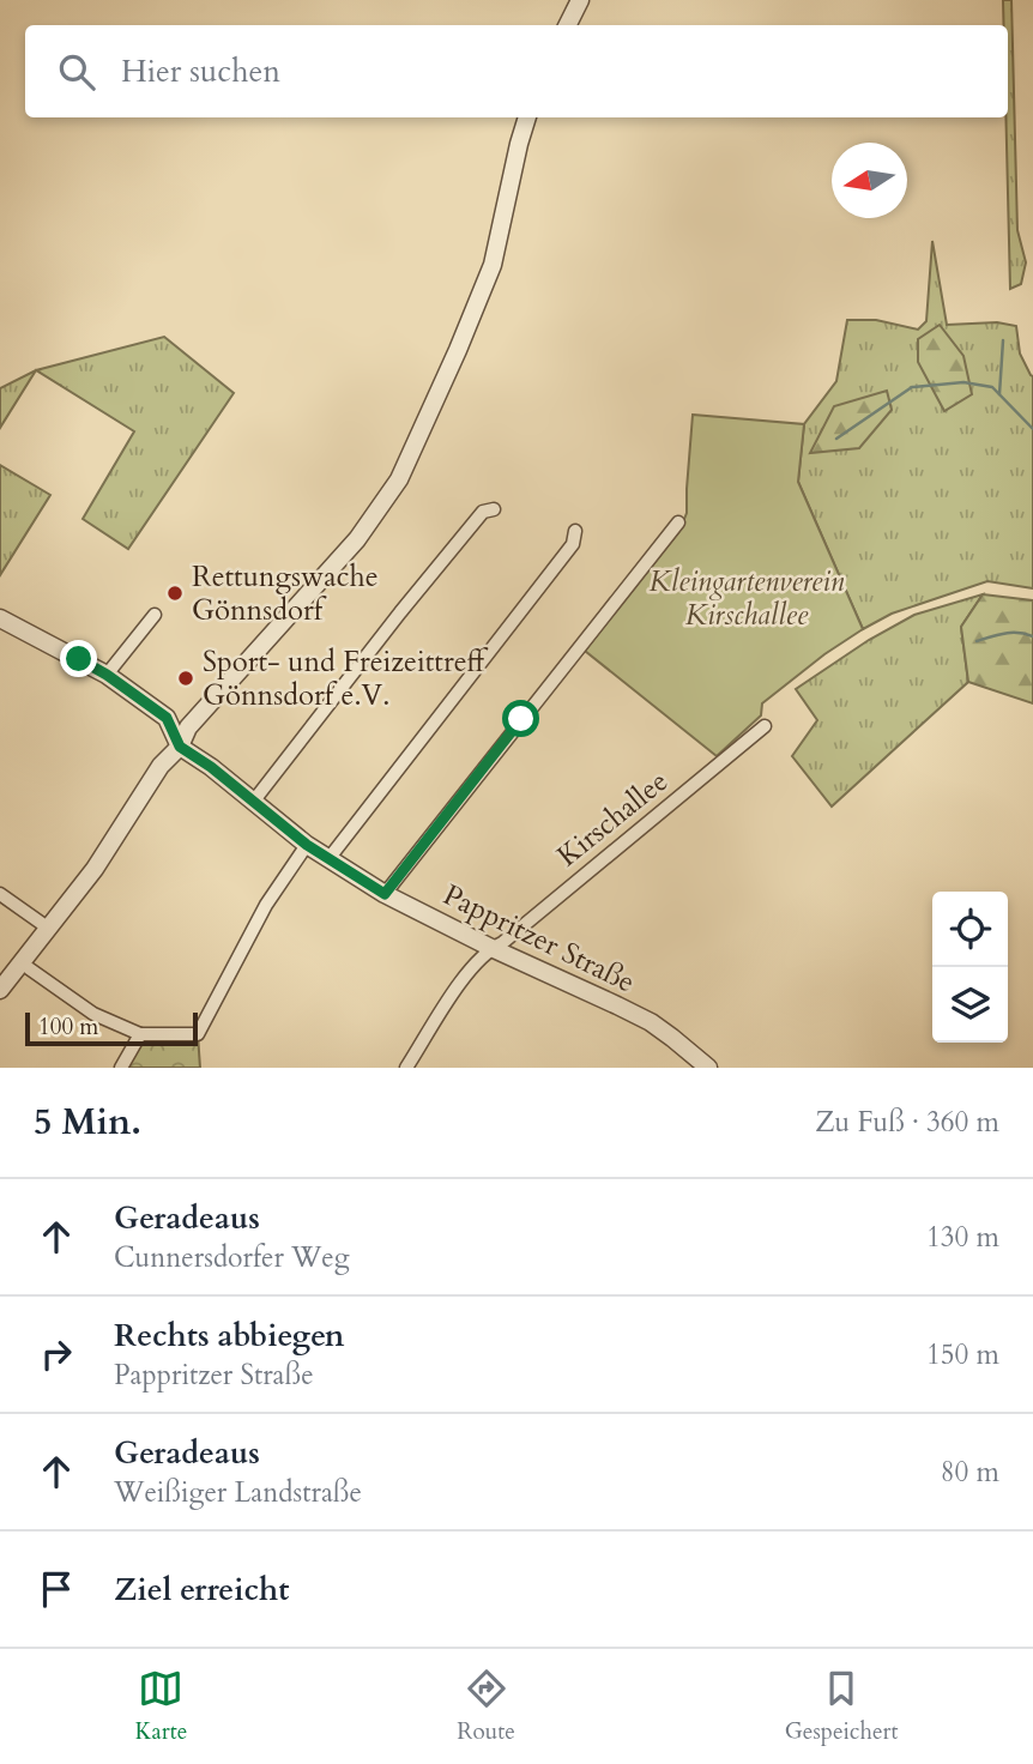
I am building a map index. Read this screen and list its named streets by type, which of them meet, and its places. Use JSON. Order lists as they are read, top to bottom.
{
  "streets": {
    "street": ["Kirschallee", "Pappritzer Straße"]
  },
  "crossings": [
    ["Kirschallee", "Pappritzer Straße"]
  ],
  "parks": ["Kleingartenverein Kirschallee"],
  "places": ["Rettungswache Gönnsdorf", "Sport- und Freizeittreff Gönnsdorf e.V."],
  "scale_bar": "100 m",
  "north": "left",
  "page": {
    "search": "Hier suchen",
    "scale": "100 m",
    "heading": ["5 Min.", "Zu Fuß · 360 m"],
    "list": [
      ["Geradeaus", "Cunnersdorfer Weg", "130 m"],
      ["Rechts abbiegen", "Pappritzer Straße", "150 m"],
      ["Geradeaus", "Weißiger Landstraße", "80 m"],
      "Ziel erreicht"
    ],
    "nav": ["Karte", "Route", "Gespeichert"]
  }
}
